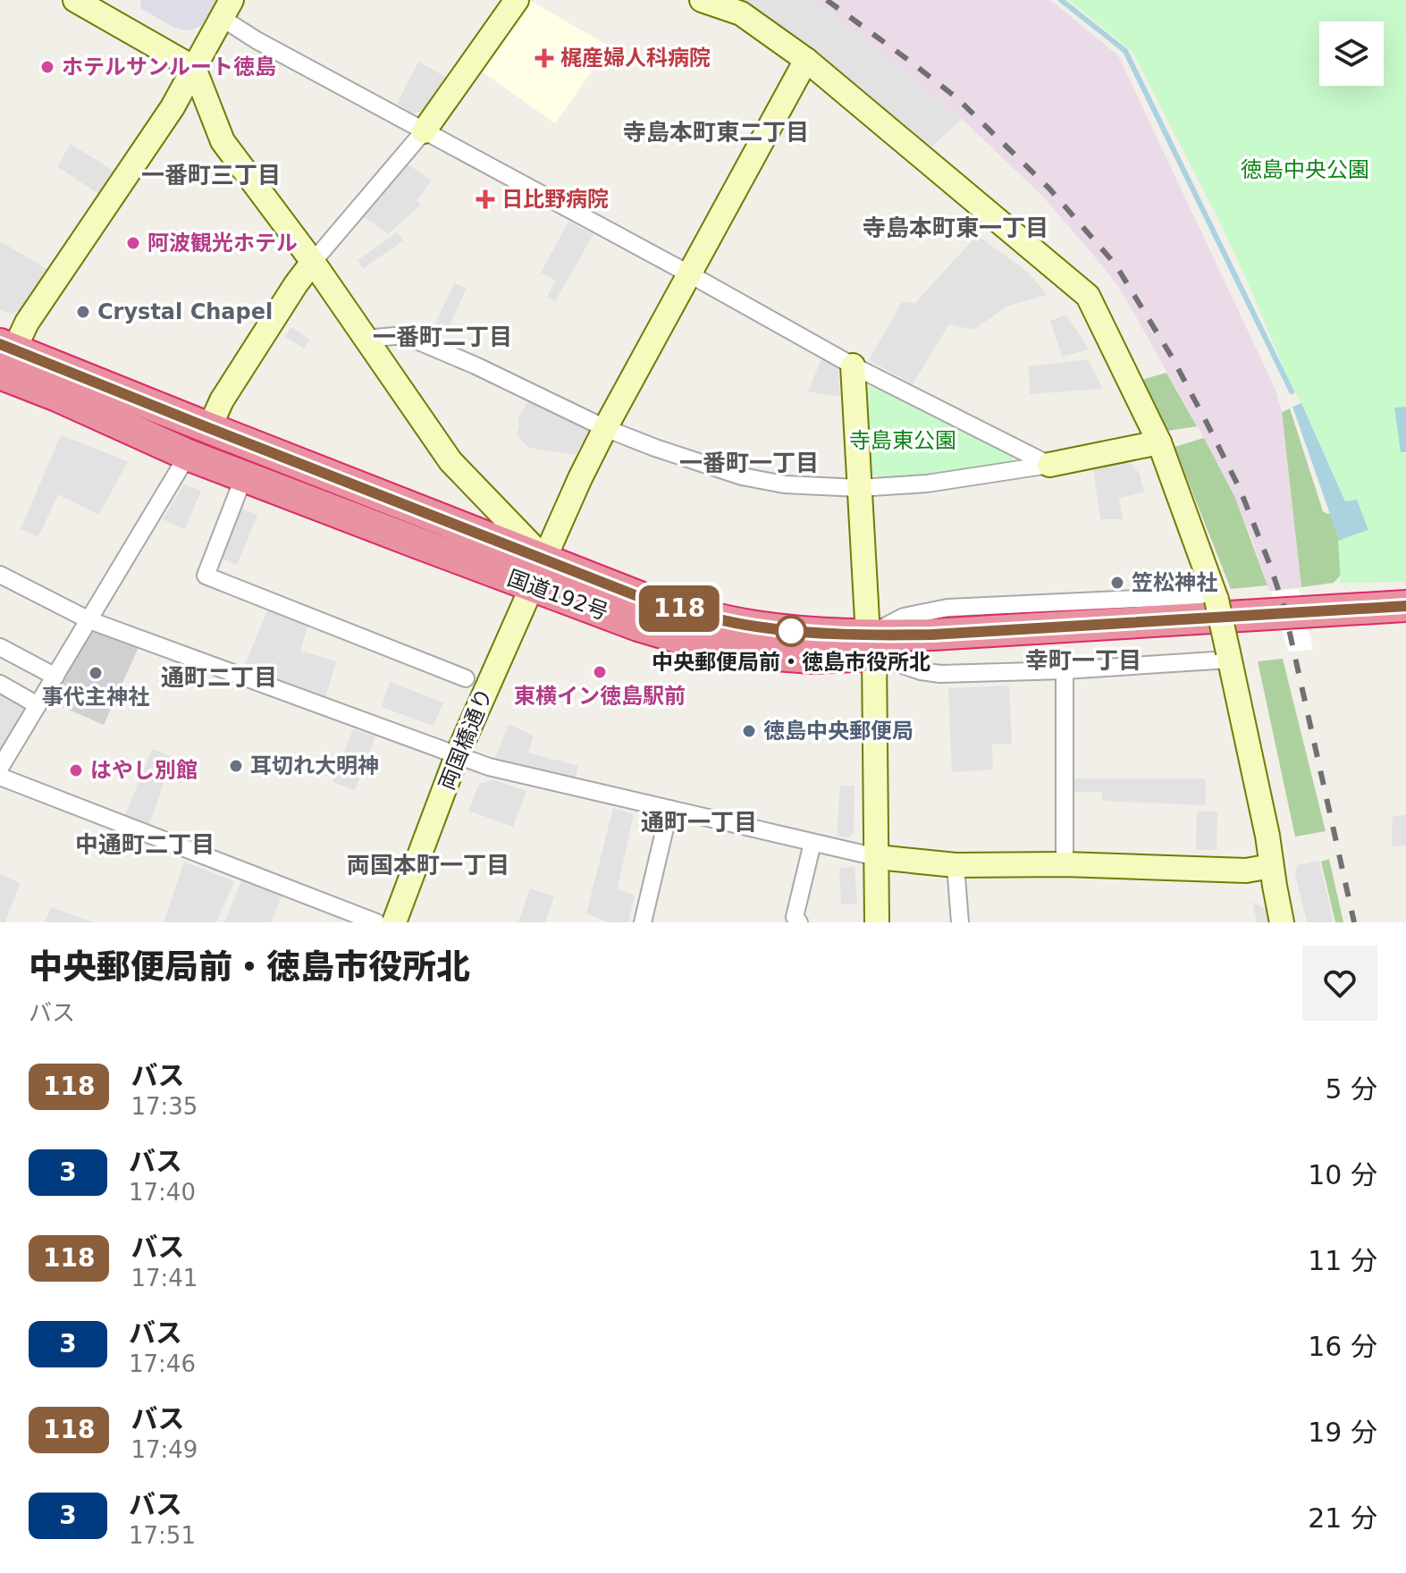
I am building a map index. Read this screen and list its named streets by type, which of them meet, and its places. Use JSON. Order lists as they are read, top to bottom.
{
  "streets": {
    "highway": ["国道192号"],
    "street": ["両国橋通り"]
  },
  "crossings": [
    ["国道192号", "両国橋通り"]
  ],
  "districts": [
    "寺島本町東二丁目",
    "一番町三丁目",
    "寺島本町東一丁目",
    "一番町二丁目",
    "一番町一丁目",
    "幸町一丁目",
    "通町二丁目",
    "通町一丁目",
    "中通町二丁目",
    "両国本町一丁目"
  ],
  "parks": ["徳島中央公園", "寺島東公園"],
  "places": {
    "health": ["梶産婦人科病院", "日比野病院"],
    "other": [
      "ホテルサンルート徳島",
      "阿波観光ホテル",
      "Crystal Chapel",
      "笠松神社",
      "中央郵便局前・徳島市役所北",
      "東横イン徳島駅前",
      "事代主神社",
      "徳島中央郵便局",
      "耳切れ大明神",
      "はやし別館"
    ]
  },
  "lines": ["bus line 118"],
  "page": {
    "on_map": "118",
    "heading": ["中央郵便局前・徳島市役所北", "バス"],
    "list": [
      {
        "mark": "118",
        "name": "バス",
        "note": "17:35",
        "value": "5 分"
      },
      {
        "mark": "3",
        "name": "バス",
        "note": "17:40",
        "value": "10 分"
      },
      {
        "mark": "118",
        "name": "バス",
        "note": "17:41",
        "value": "11 分"
      },
      {
        "mark": "3",
        "name": "バス",
        "note": "17:46",
        "value": "16 分"
      },
      {
        "mark": "118",
        "name": "バス",
        "note": "17:49",
        "value": "19 分"
      },
      {
        "mark": "3",
        "name": "バス",
        "note": "17:51",
        "value": "21 分"
      }
    ]
  }
}
